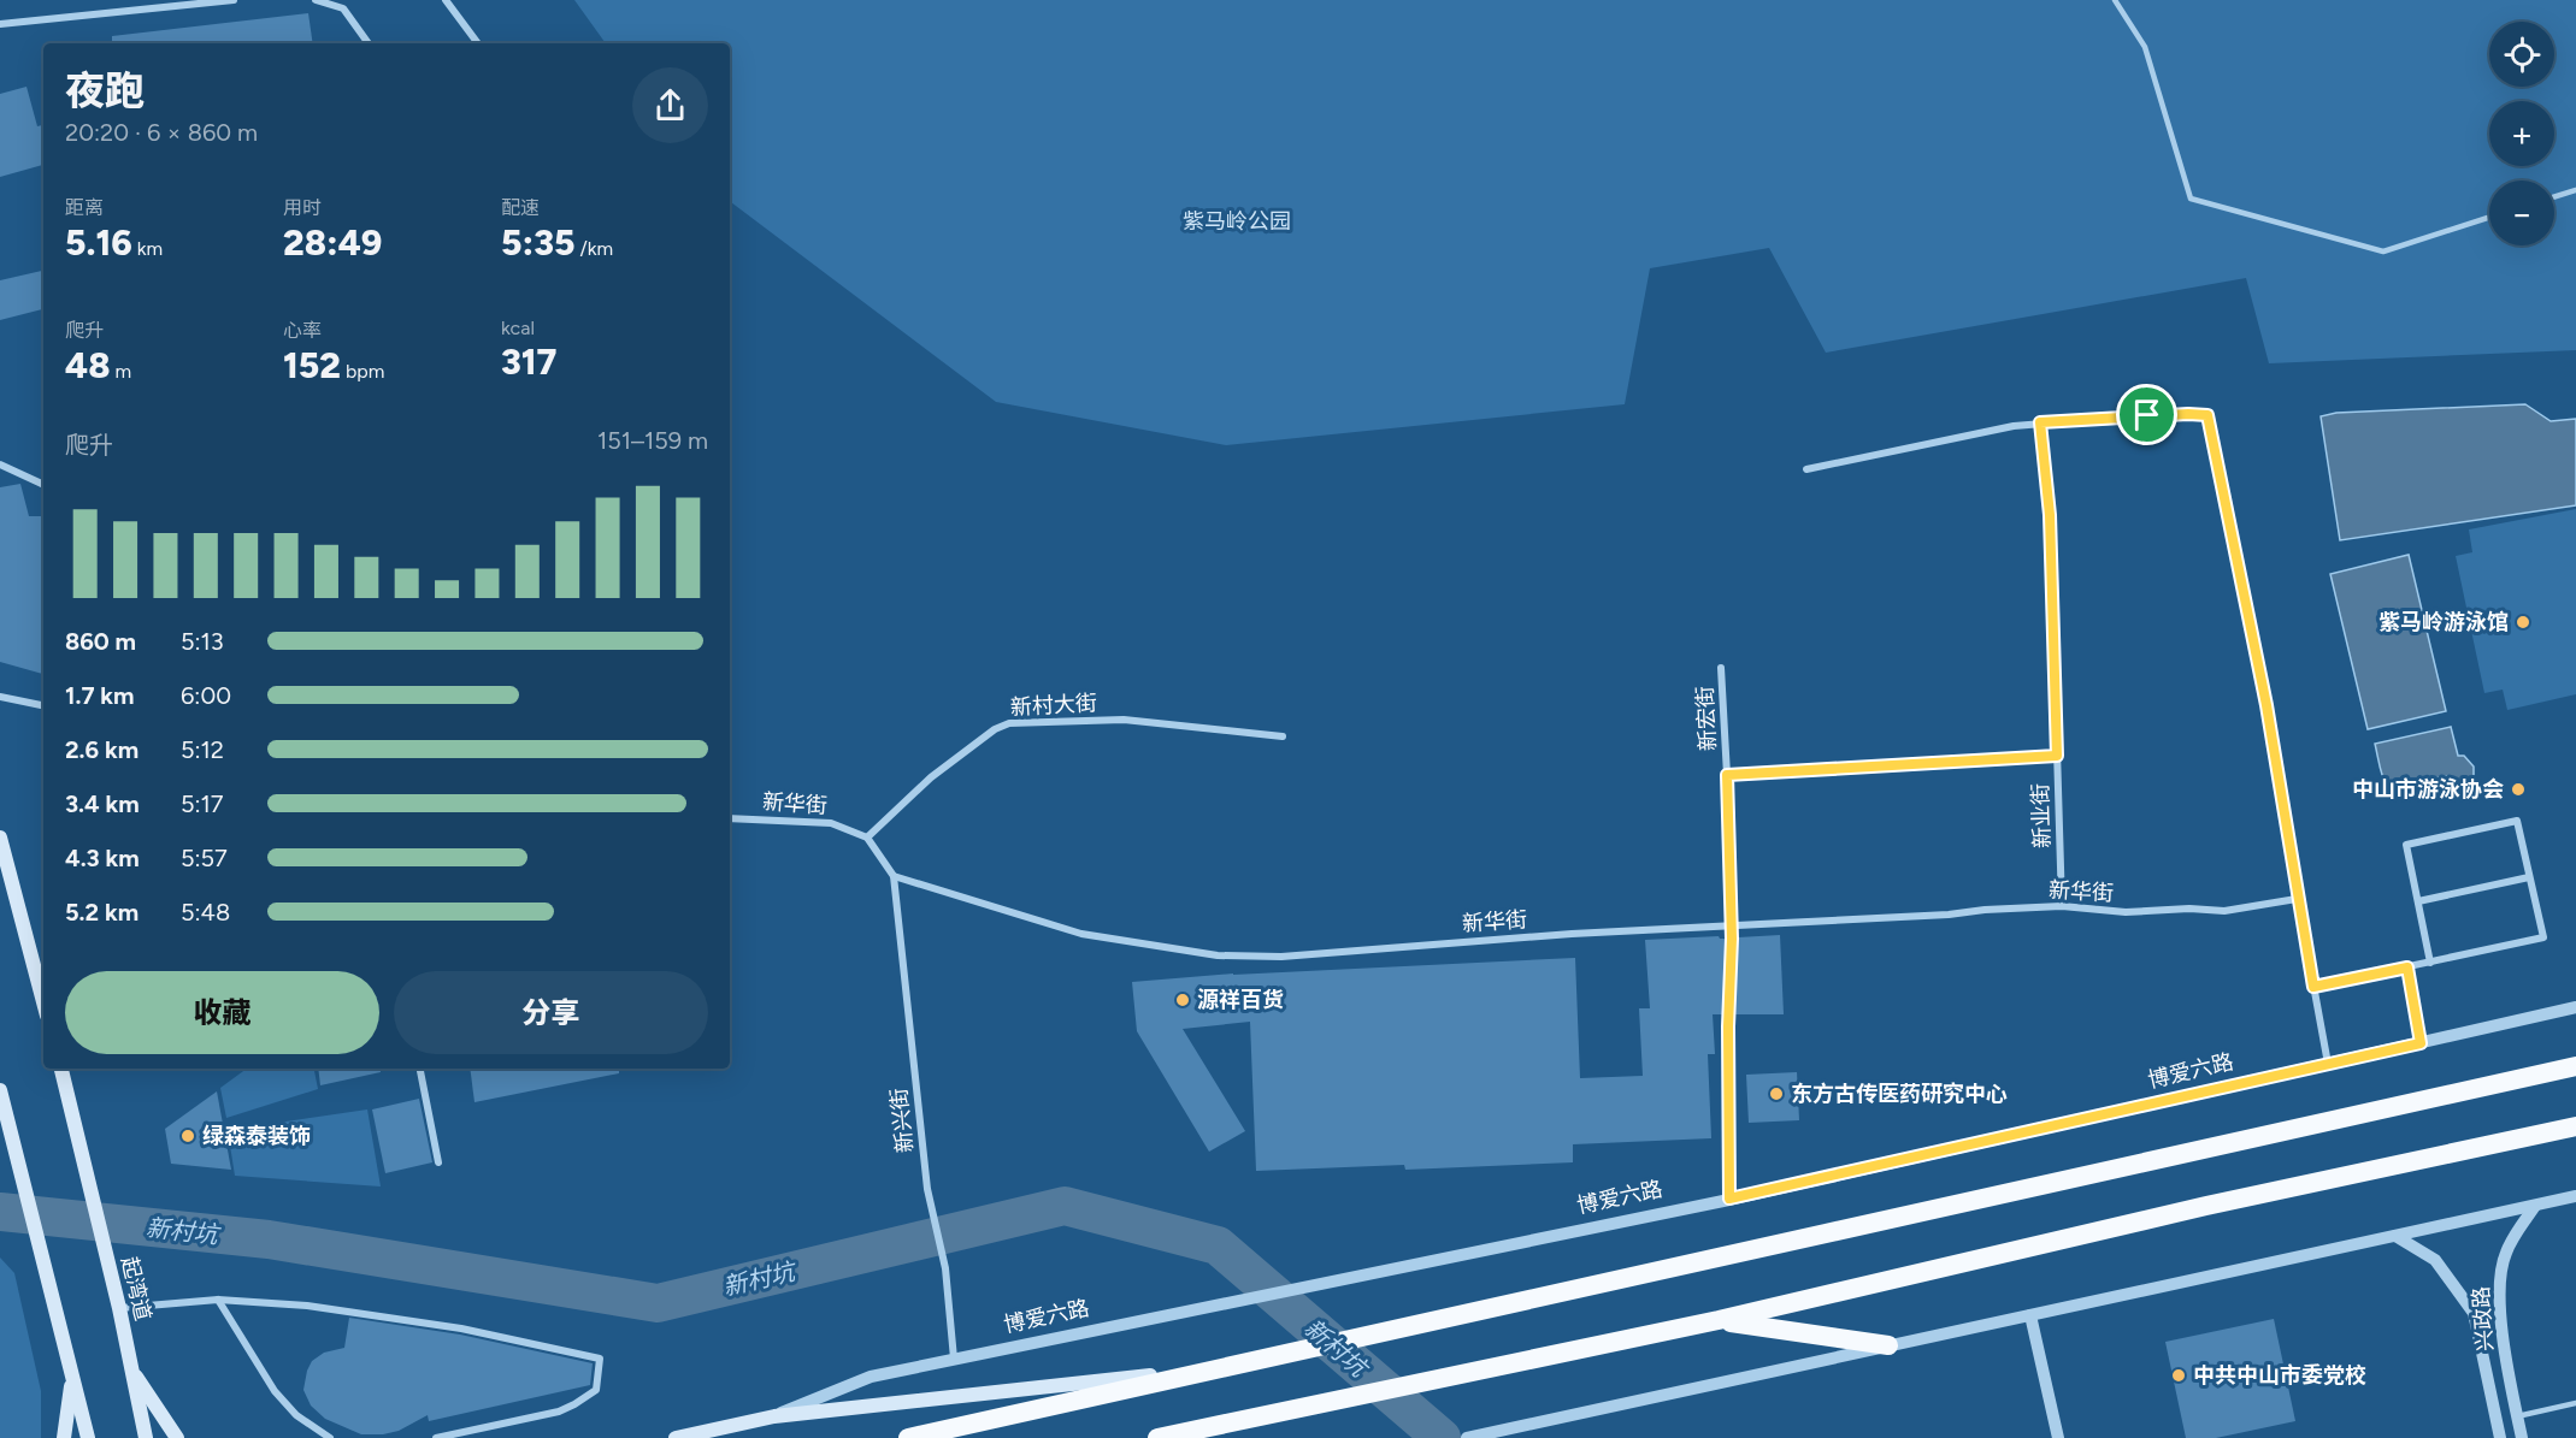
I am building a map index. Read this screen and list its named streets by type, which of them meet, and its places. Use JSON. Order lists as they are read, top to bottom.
{
  "streets": {
    "main road": ["博爱六路", "起湾道"],
    "street": [
      "新村大街",
      "新宏街",
      "新华街",
      "新业街",
      "新兴街",
      "兴政路"
    ]
  },
  "crossings": [
    ["新村大街", "新华街"],
    ["新宏街", "新华街"],
    ["新宏街", "博爱六路"],
    ["新华街", "新业街"],
    ["新华街", "新兴街"],
    ["博爱六路", "新兴街"]
  ],
  "water": ["新村坑"],
  "parks": ["紫马岭公园"],
  "places": [
    "紫马岭游泳馆",
    "中山市游泳协会",
    "源祥百货",
    "东方古传医药研究中心",
    "绿森泰装饰",
    "中共中山市委党校"
  ],
  "page": {
    "map_buttons": ["+", "−"],
    "heading": ["夜跑", "20:20 · 6 × 860 m"],
    "stats": [
      ["距离", "5.16 km"],
      ["用时", "28:49"],
      ["配速", "5:35 /km"],
      ["爬升", "48 m"],
      ["心率", "152 bpm"],
      ["kcal", "317"]
    ],
    "chart": ["爬升", "151–159 m"],
    "list": [
      {
        "name": "860 m",
        "note": "5:13"
      },
      {
        "name": "1.7 km",
        "note": "6:00"
      },
      {
        "name": "2.6 km",
        "note": "5:12"
      },
      {
        "name": "3.4 km",
        "note": "5:17"
      },
      {
        "name": "4.3 km",
        "note": "5:57"
      },
      {
        "name": "5.2 km",
        "note": "5:48"
      }
    ],
    "buttons": ["收藏", "分享"]
  }
}
